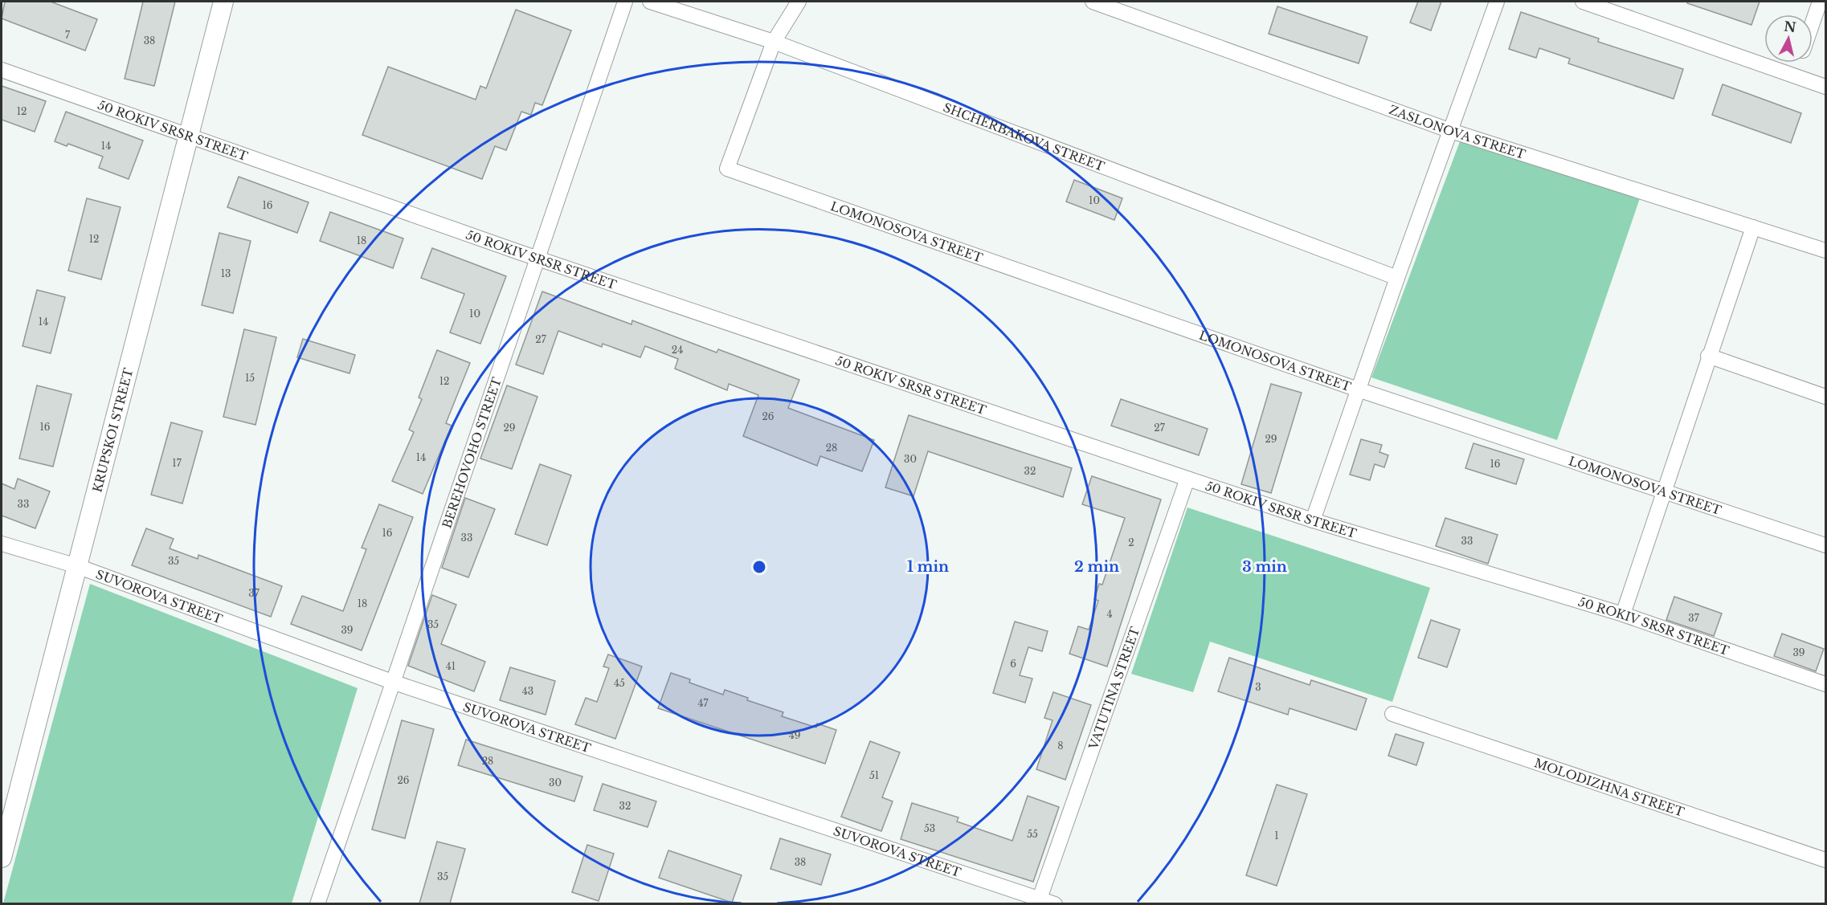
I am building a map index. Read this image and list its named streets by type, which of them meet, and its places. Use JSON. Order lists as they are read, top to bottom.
{
  "streets": {
    "main road": ["KRUPSKOI STREET"],
    "street": [
      "50 ROKIV SRSR STREET",
      "ZASLONOVA STREET",
      "SHCHERBAKOVA STREET",
      "LOMONOSOVA STREET",
      "BEREHOVOHO STREET",
      "SUVOROVA STREET",
      "VATUTINA STREET",
      "MOLODIZHNA STREET"
    ]
  },
  "crossings": [
    ["50 ROKIV SRSR STREET", "KRUPSKOI STREET"],
    ["50 ROKIV SRSR STREET", "BEREHOVOHO STREET"],
    ["50 ROKIV SRSR STREET", "VATUTINA STREET"],
    ["SHCHERBAKOVA STREET", "LOMONOSOVA STREET"],
    ["KRUPSKOI STREET", "SUVOROVA STREET"],
    ["BEREHOVOHO STREET", "SUVOROVA STREET"],
    ["SUVOROVA STREET", "VATUTINA STREET"]
  ],
  "house_numbers": [
    "7",
    "38",
    "12",
    "14",
    "10",
    "16",
    "12",
    "18",
    "13",
    "10",
    "14",
    "27",
    "24",
    "15",
    "12",
    "26",
    "16",
    "29",
    "27",
    "29",
    "28",
    "14",
    "30",
    "17",
    "16",
    "32",
    "33",
    "16",
    "33",
    "33",
    "2",
    "35",
    "37",
    "18",
    "4",
    "37",
    "35",
    "39",
    "39",
    "6",
    "41",
    "45",
    "3",
    "43",
    "47",
    "49",
    "8",
    "28",
    "51",
    "26",
    "30",
    "32",
    "53",
    "55",
    "1",
    "38",
    "35"
  ],
  "north": "top",
  "rings": ["1 min", "2 min", "3 min"]
}
